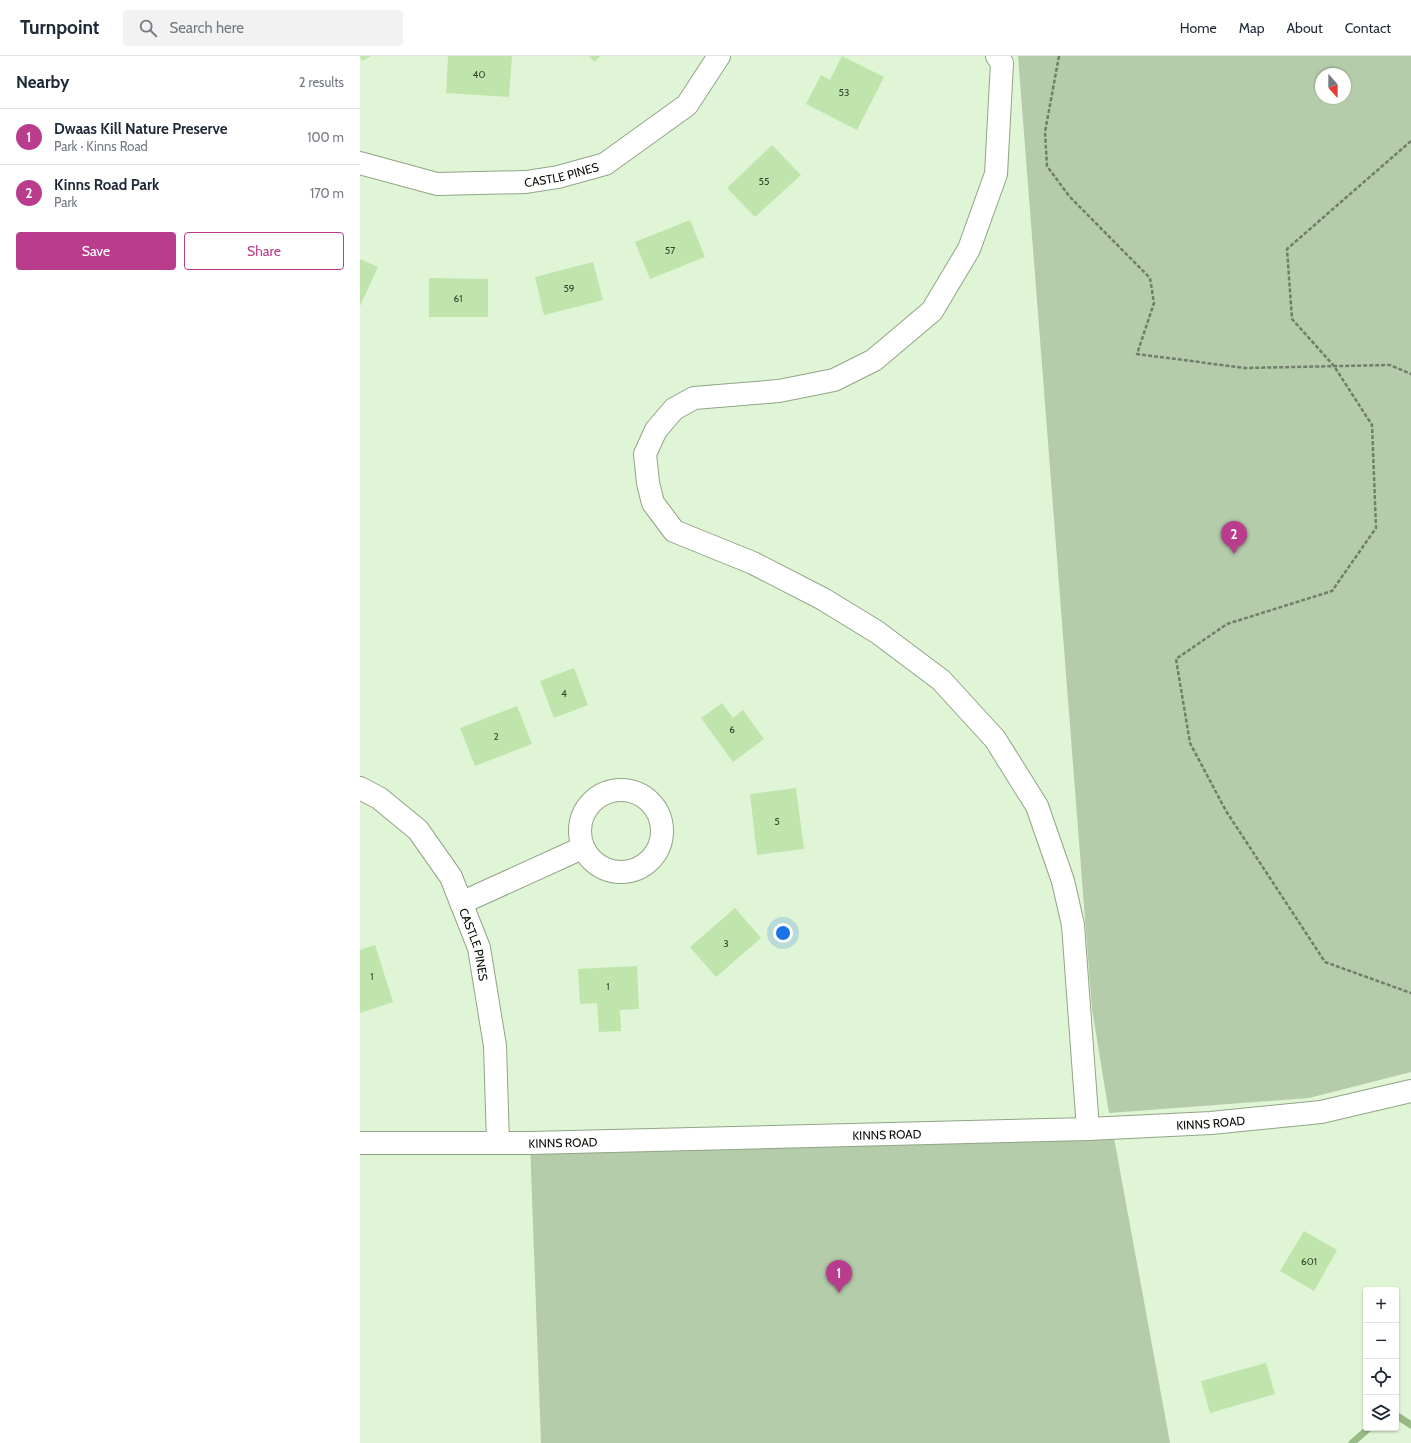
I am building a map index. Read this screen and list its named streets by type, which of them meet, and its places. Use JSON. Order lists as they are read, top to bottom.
{
  "streets": {
    "street": ["CASTLE PINES", "KINNS ROAD"]
  },
  "crossings": [
    ["CASTLE PINES", "KINNS ROAD"]
  ],
  "house_numbers": [
    "40",
    "53",
    "55",
    "57",
    "59",
    "61",
    "4",
    "6",
    "2",
    "5",
    "3",
    "1",
    "1",
    "601"
  ],
  "north": "bottom",
  "page": {
    "header": "Turnpoint",
    "search": "Search here",
    "nav": [
      "Home",
      "Map",
      "About",
      "Contact"
    ],
    "heading": ["Nearby", "2 results"],
    "list": [
      {
        "mark": "1",
        "name": "Dwaas Kill Nature Preserve",
        "note": "Park · Kinns Road",
        "value": "100 m"
      },
      {
        "mark": "2",
        "name": "Kinns Road Park",
        "note": "Park",
        "value": "170 m"
      }
    ],
    "buttons": ["Save", "Share"],
    "pins": ["2", "1"],
    "map_buttons": ["+", "−"]
  }
}
